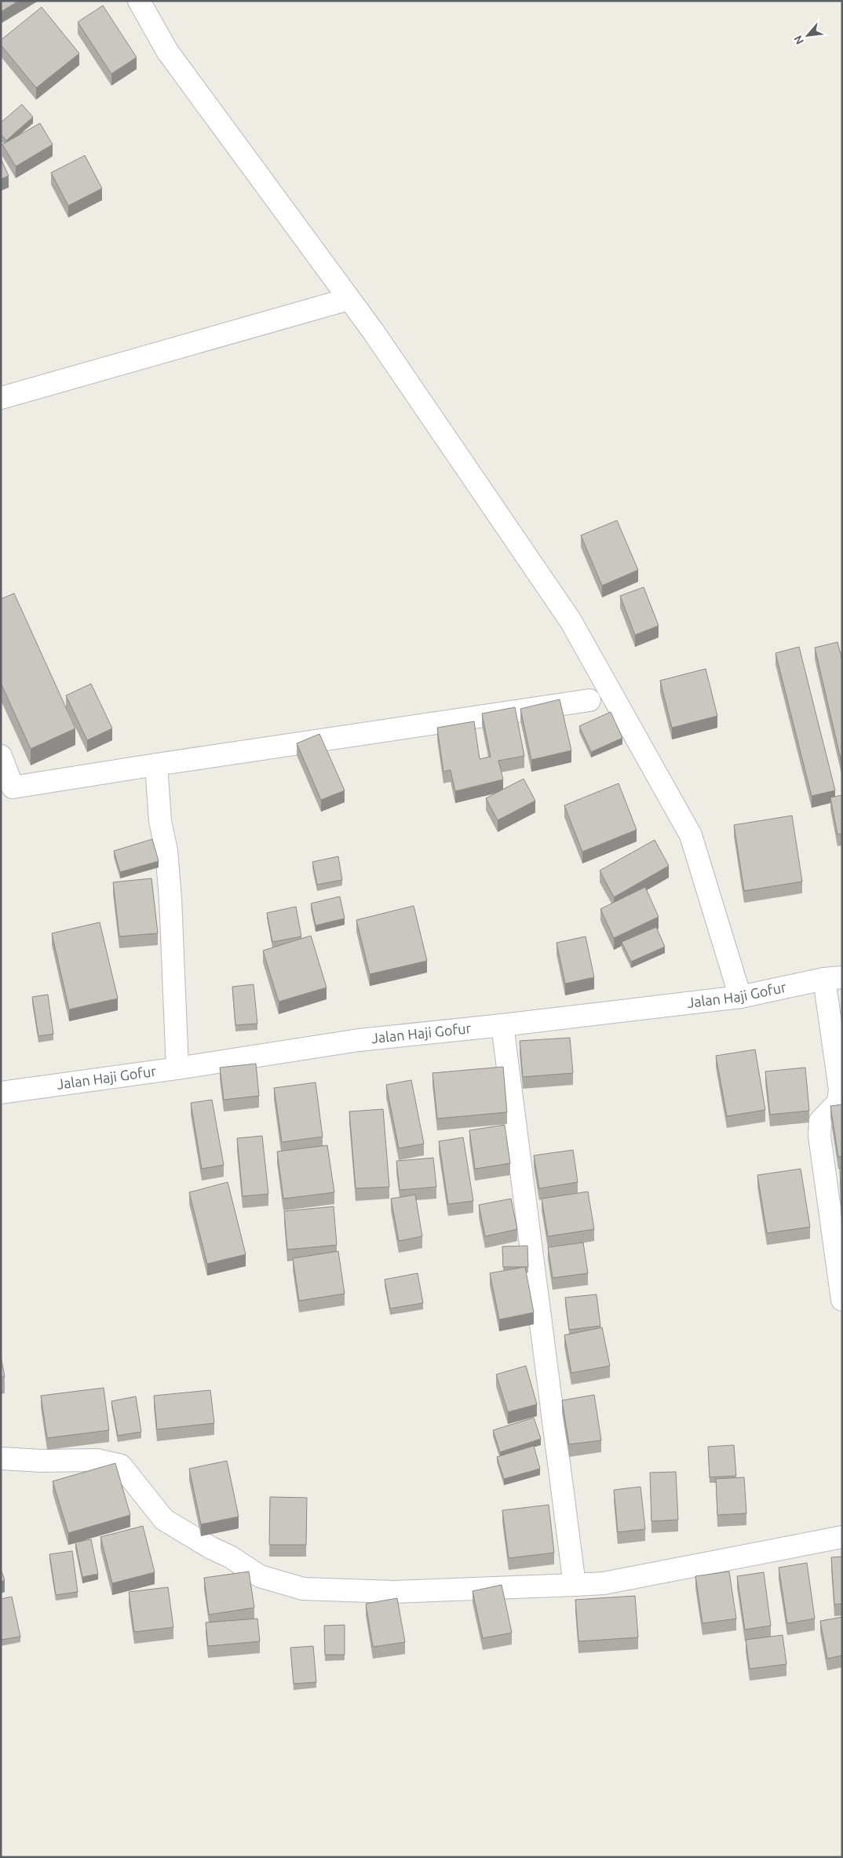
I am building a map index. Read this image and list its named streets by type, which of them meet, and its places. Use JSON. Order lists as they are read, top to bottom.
{
  "streets": {
    "street": ["Jalan Haji Gofur"]
  },
  "north": "bottom left"
}
